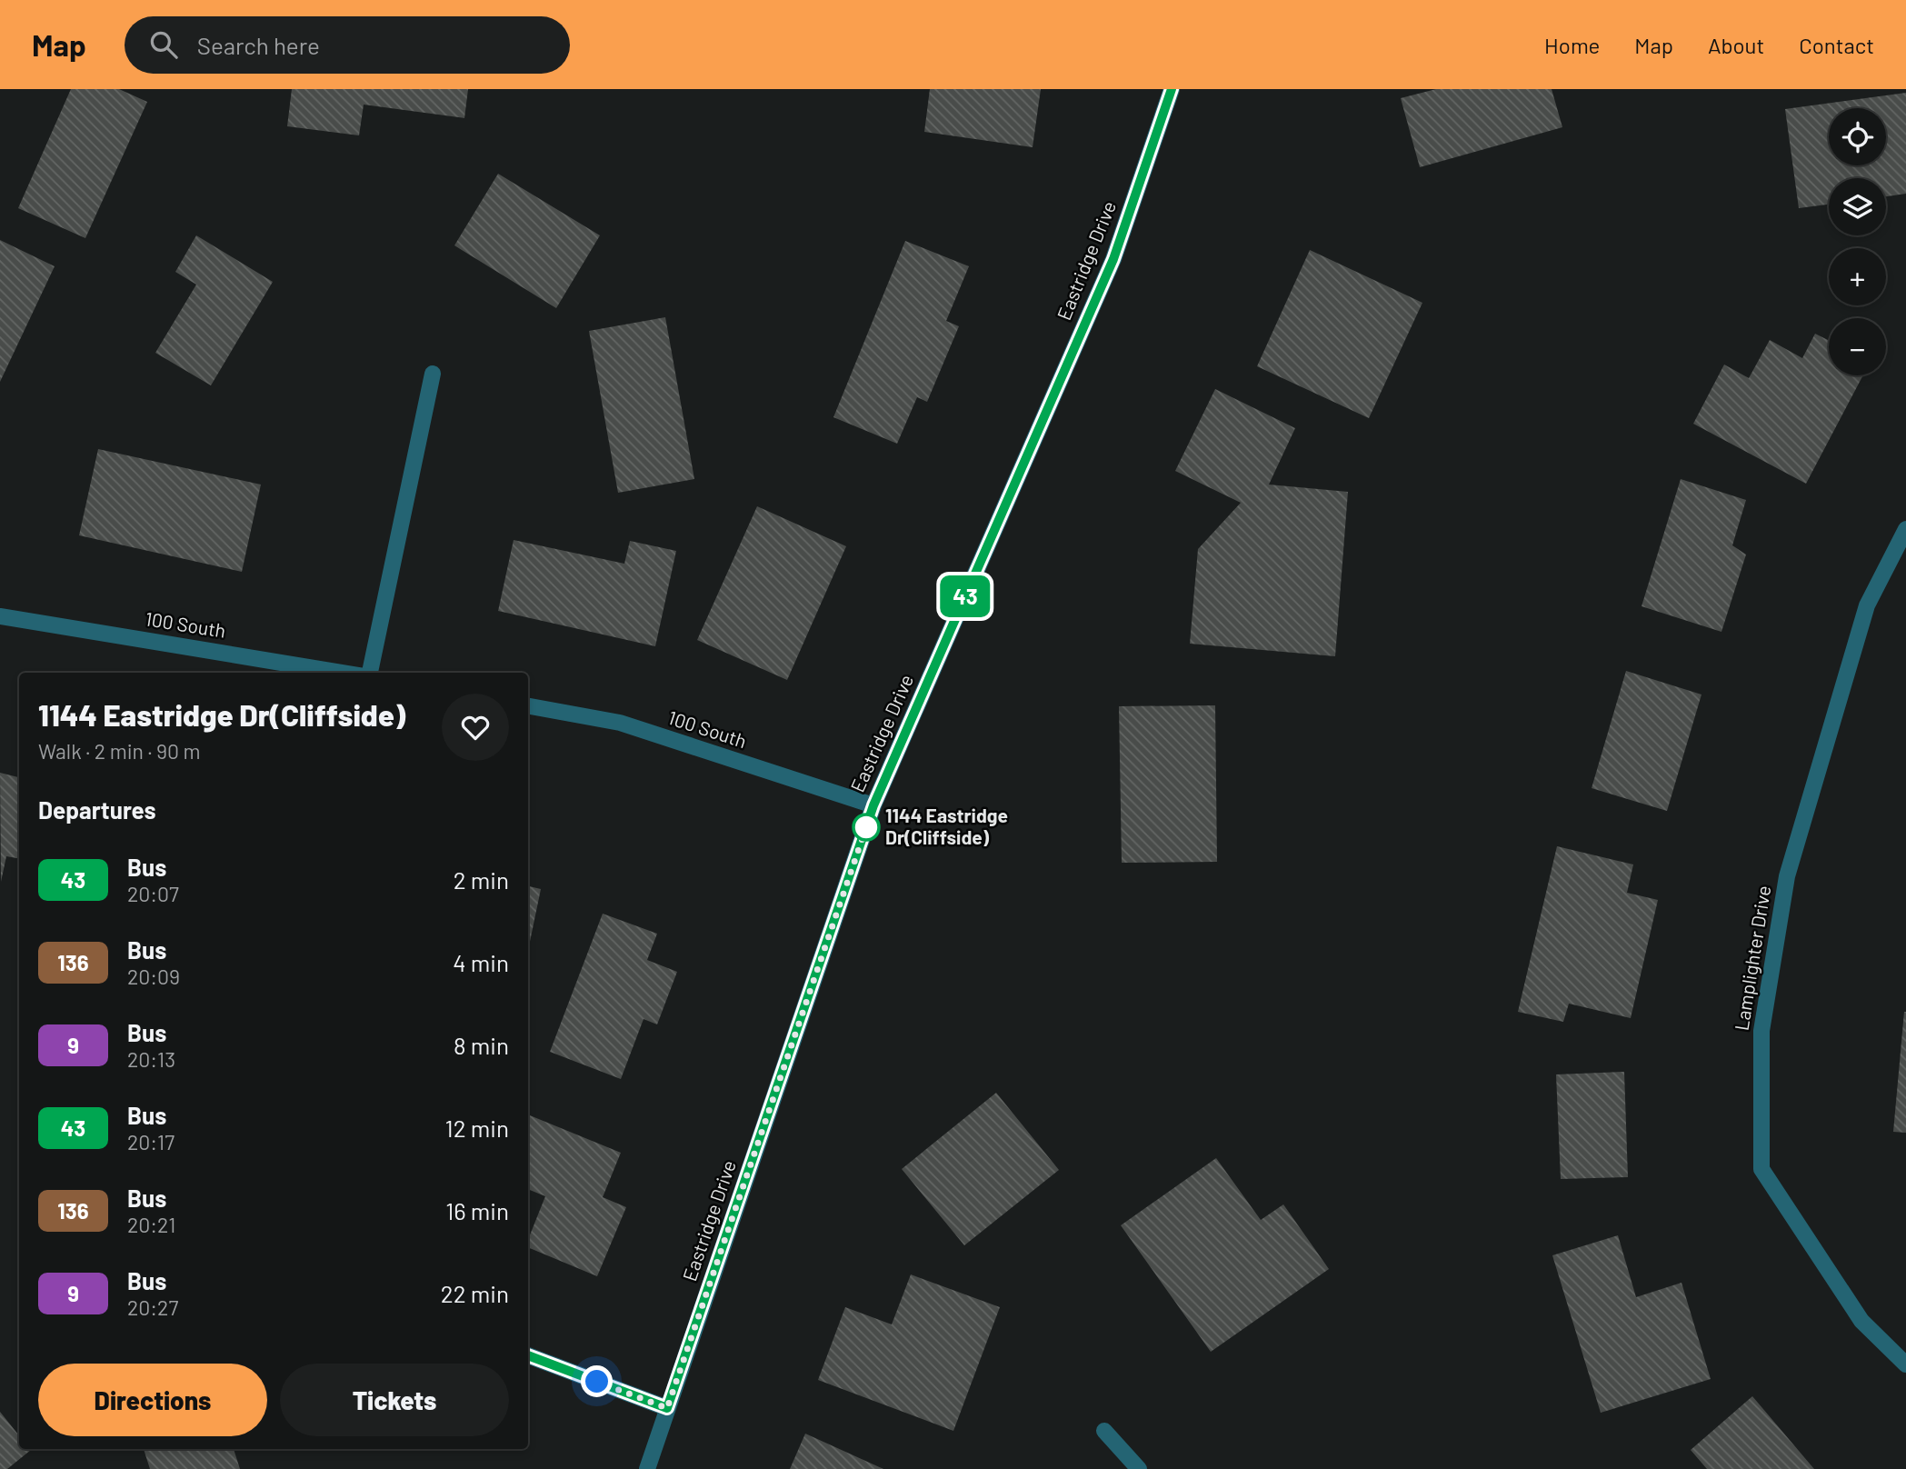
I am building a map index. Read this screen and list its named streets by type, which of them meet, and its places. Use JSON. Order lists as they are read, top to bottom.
{
  "streets": {
    "street": ["Eastridge Drive", "100 South", "Lamplighter Drive"]
  },
  "crossings": [
    ["Eastridge Drive", "100 South"]
  ],
  "places": ["1144 Eastridge Dr(Cliffside)"],
  "lines": ["bus line 43"],
  "page": {
    "header": "Map",
    "search": "Search here",
    "nav": [
      "Home",
      "Map",
      "About",
      "Contact"
    ],
    "on_map": "43",
    "map_buttons": ["+", "−"],
    "heading": [
      ["1144 Eastridge Dr(Cliffside)", "Walk · 2 min · 90 m"],
      "Departures"
    ],
    "list": [
      {
        "mark": "43",
        "name": "Bus",
        "note": "20:07",
        "value": "2 min"
      },
      {
        "mark": "136",
        "name": "Bus",
        "note": "20:09",
        "value": "4 min"
      },
      {
        "mark": "9",
        "name": "Bus",
        "note": "20:13",
        "value": "8 min"
      },
      {
        "mark": "43",
        "name": "Bus",
        "note": "20:17",
        "value": "12 min"
      },
      {
        "mark": "136",
        "name": "Bus",
        "note": "20:21",
        "value": "16 min"
      },
      {
        "mark": "9",
        "name": "Bus",
        "note": "20:27",
        "value": "22 min"
      }
    ],
    "buttons": ["Directions", "Tickets"]
  }
}
